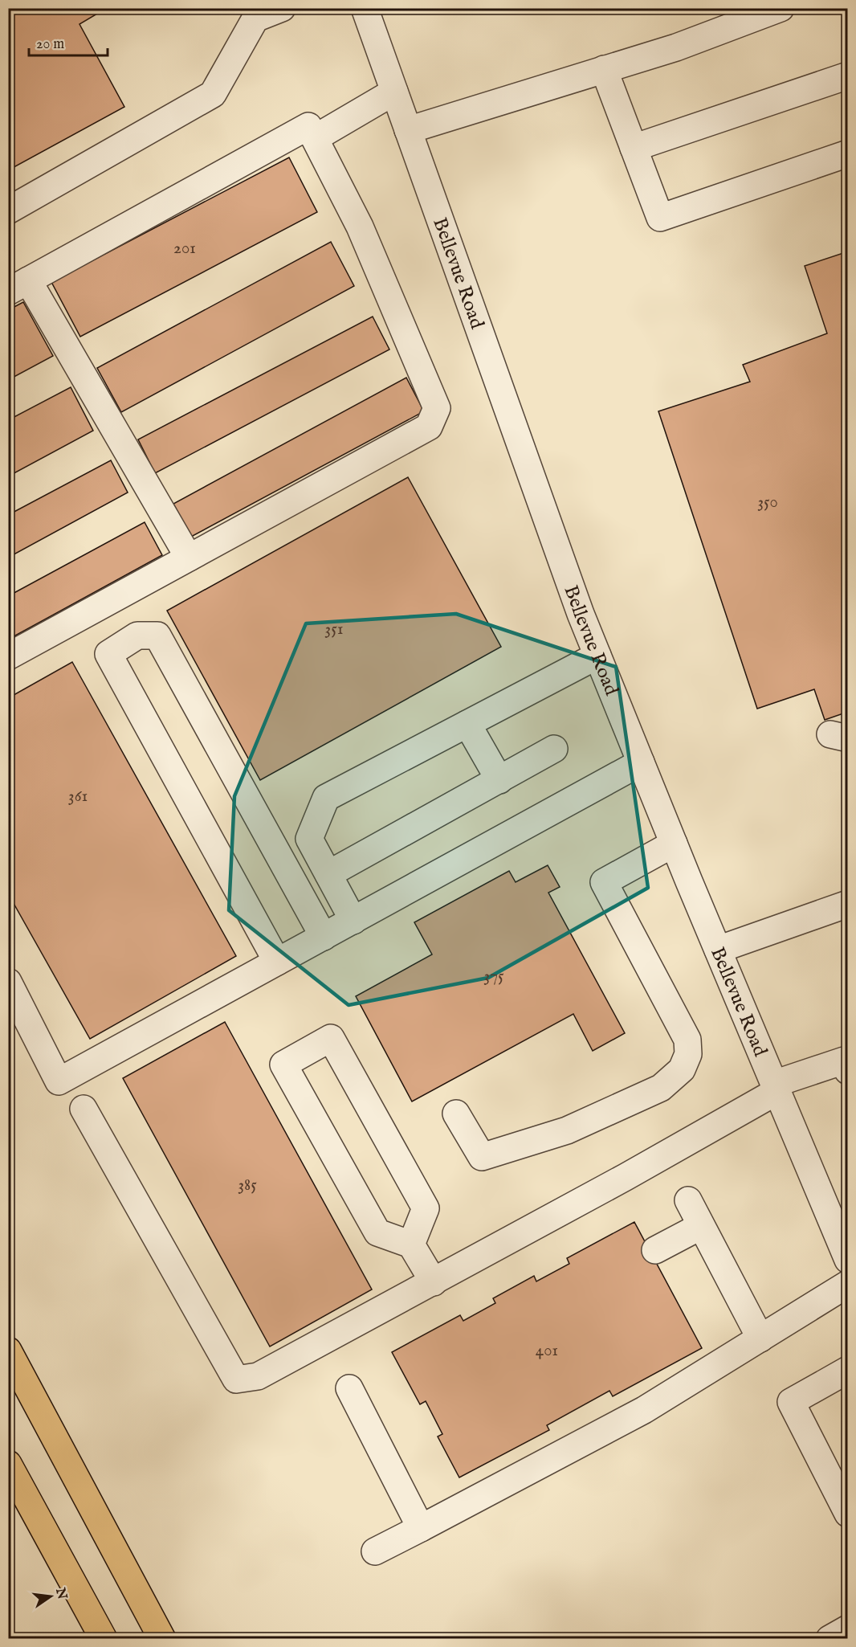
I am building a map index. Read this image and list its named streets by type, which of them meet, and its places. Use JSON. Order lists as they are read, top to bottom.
{
  "streets": {
    "street": ["Bellevue Road"]
  },
  "house_numbers": [
    "201",
    "350",
    "351",
    "361",
    "375",
    "385",
    "401"
  ],
  "scale_bar": "20 m",
  "north": "right"
}
